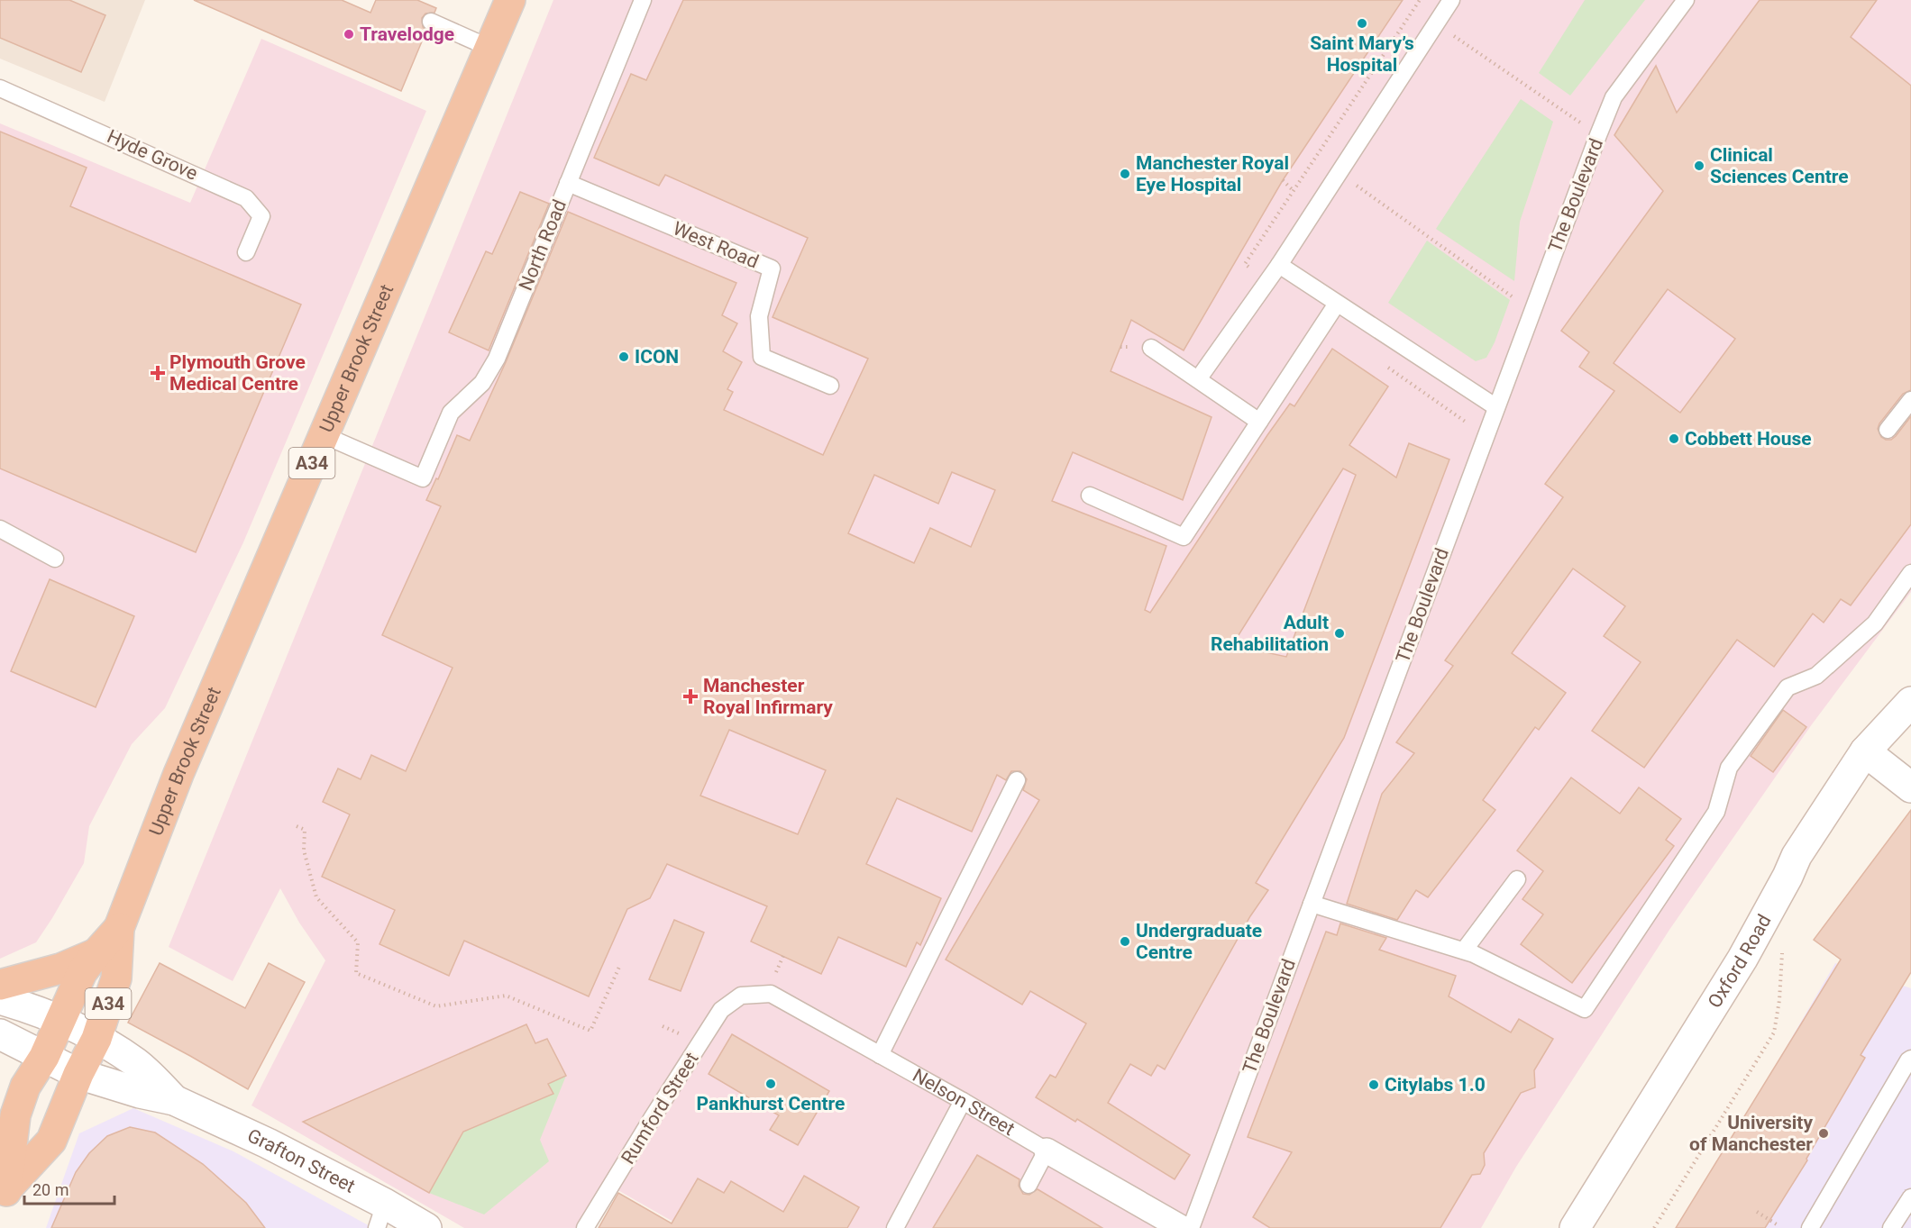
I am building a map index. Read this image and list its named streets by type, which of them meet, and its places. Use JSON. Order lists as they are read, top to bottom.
{
  "streets": {
    "highway": ["Upper Brook Street", "A34"],
    "street": ["Oxford Road", "Nelson Street", "Grafton Street"],
    "lane": [
      "Hyde Grove",
      "The Boulevard",
      "North Road",
      "West Road",
      "Rumford Street"
    ]
  },
  "crossings": [
    ["North Road", "West Road"],
    ["North Road", "Upper Brook Street"],
    ["Upper Brook Street", "Grafton Street"],
    ["Nelson Street", "Rumford Street"]
  ],
  "places": {
    "other": [
      "Saint Mary’s Hospital",
      "Travelodge",
      "Clinical Sciences Centre",
      "Manchester Royal Eye Hospital",
      "ICON",
      "Cobbett House",
      "Adult Rehabilitation",
      "Undergraduate Centre",
      "Pankhurst Centre",
      "Citylabs 1.0",
      "University of Manchester"
    ],
    "health": ["Plymouth Grove Medical Centre", "Manchester Royal Infirmary"]
  },
  "scale_bar": "20 m"
}
